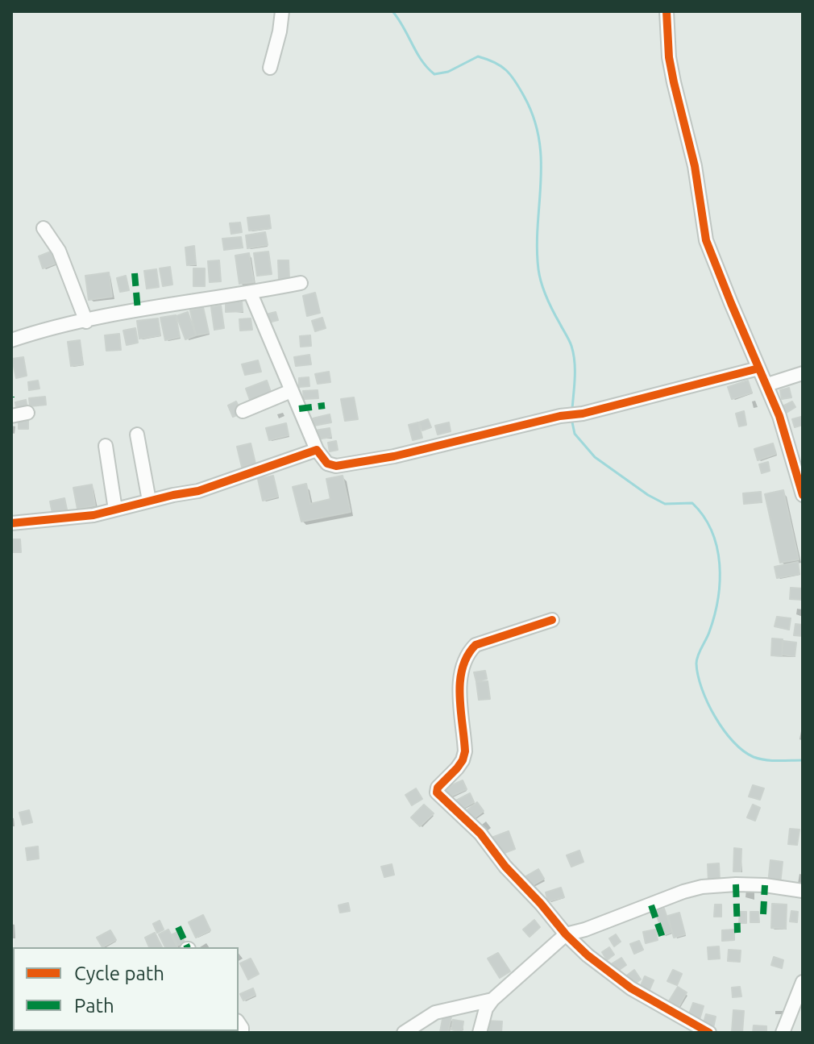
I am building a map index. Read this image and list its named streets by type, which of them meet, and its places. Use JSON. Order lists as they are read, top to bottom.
{
  "legend": ["Cycle path", "Path"]
}
